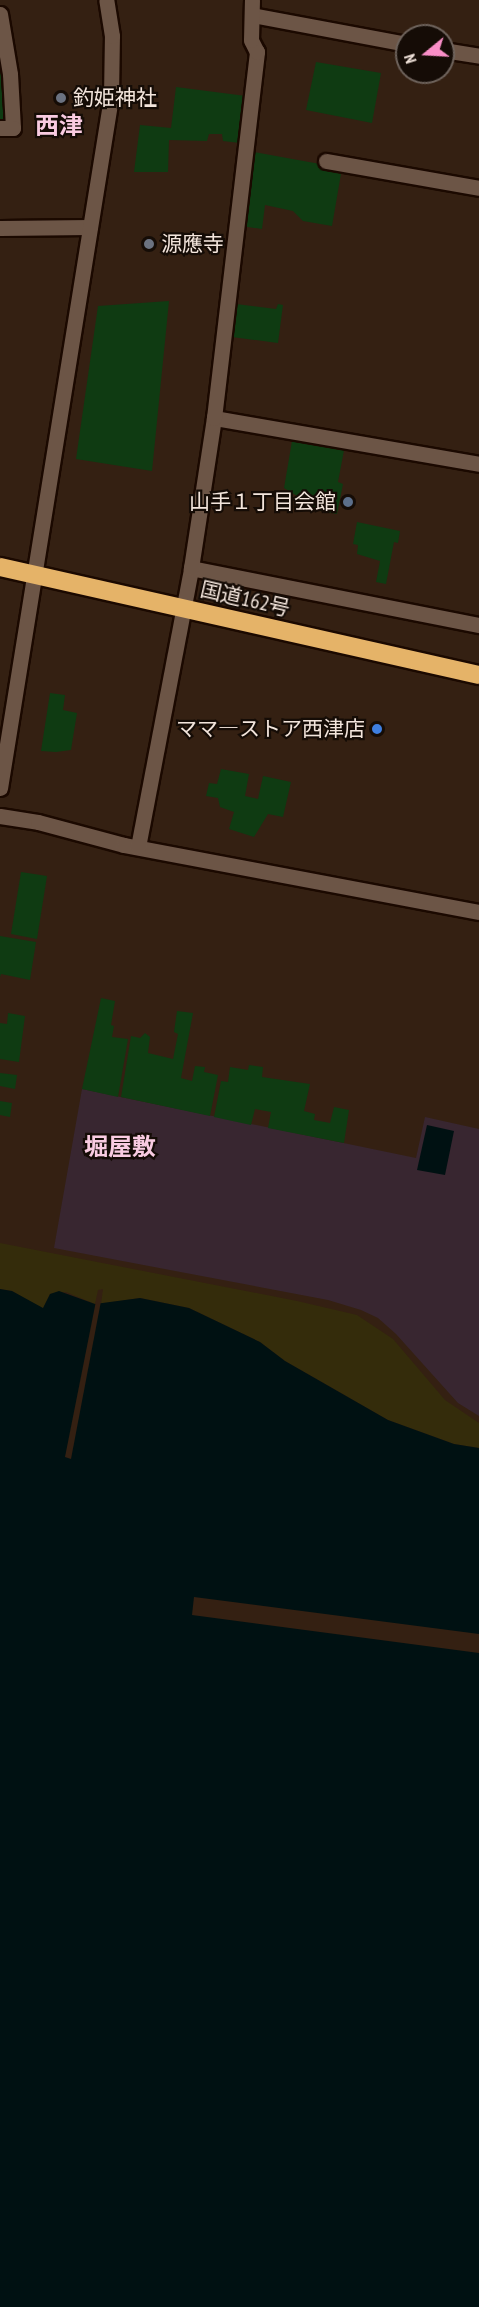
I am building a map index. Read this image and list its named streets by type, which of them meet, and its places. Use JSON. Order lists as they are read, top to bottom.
{
  "streets": {
    "highway": ["国道162号"]
  },
  "districts": ["西津", "堀屋敷"],
  "places": [
    "釣姫神社",
    "源應寺",
    "山手１丁目会館",
    "ママ―ストア西津店"
  ],
  "north": "left"
}
